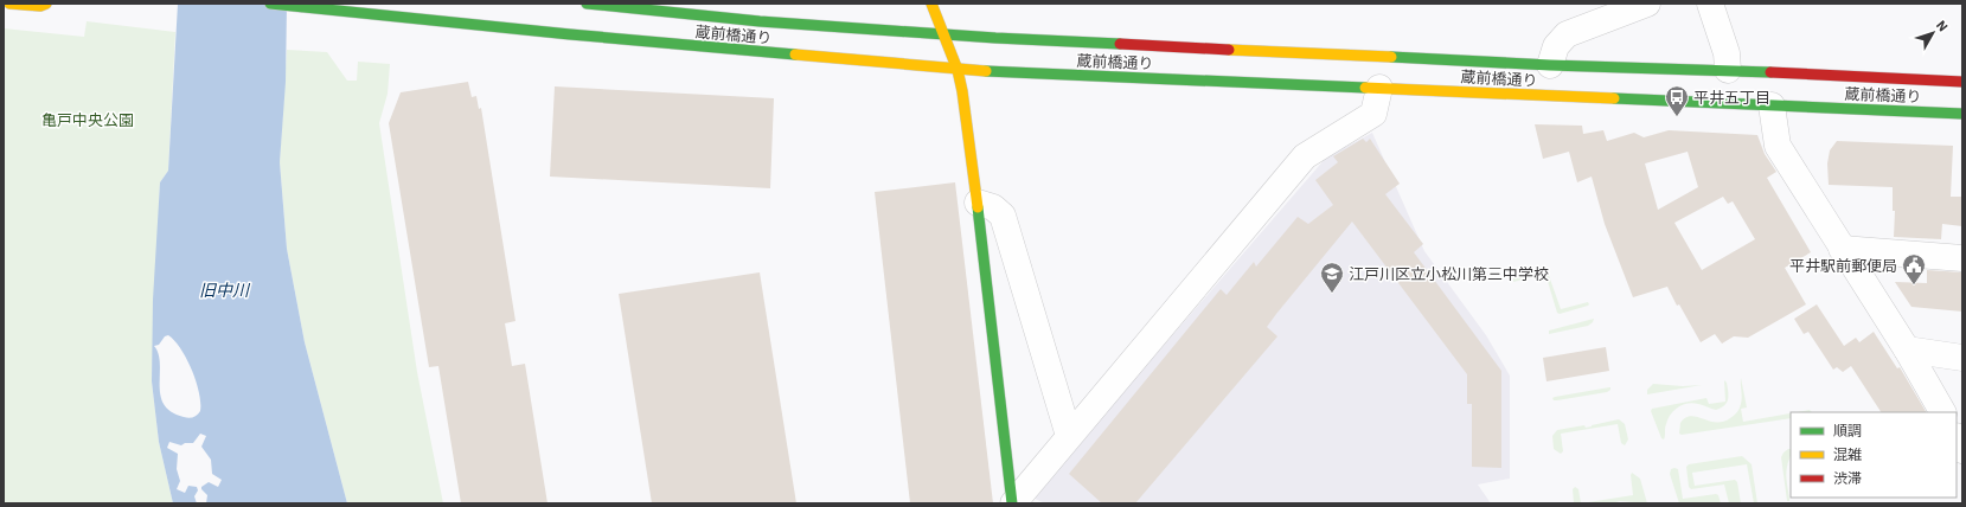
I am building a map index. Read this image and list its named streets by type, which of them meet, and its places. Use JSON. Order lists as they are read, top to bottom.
{
  "streets": {
    "main road": ["蔵前橋通り"]
  },
  "water": ["旧中川"],
  "parks": ["亀戸中央公園"],
  "places": {
    "bus stop": ["平井五丁目"],
    "public building": ["平井駅前郵便局"],
    "school or university": ["江戸川区立小松川第三中学校"]
  },
  "legend": ["順調", "混雑", "渋滞"],
  "north": "top right"
}
